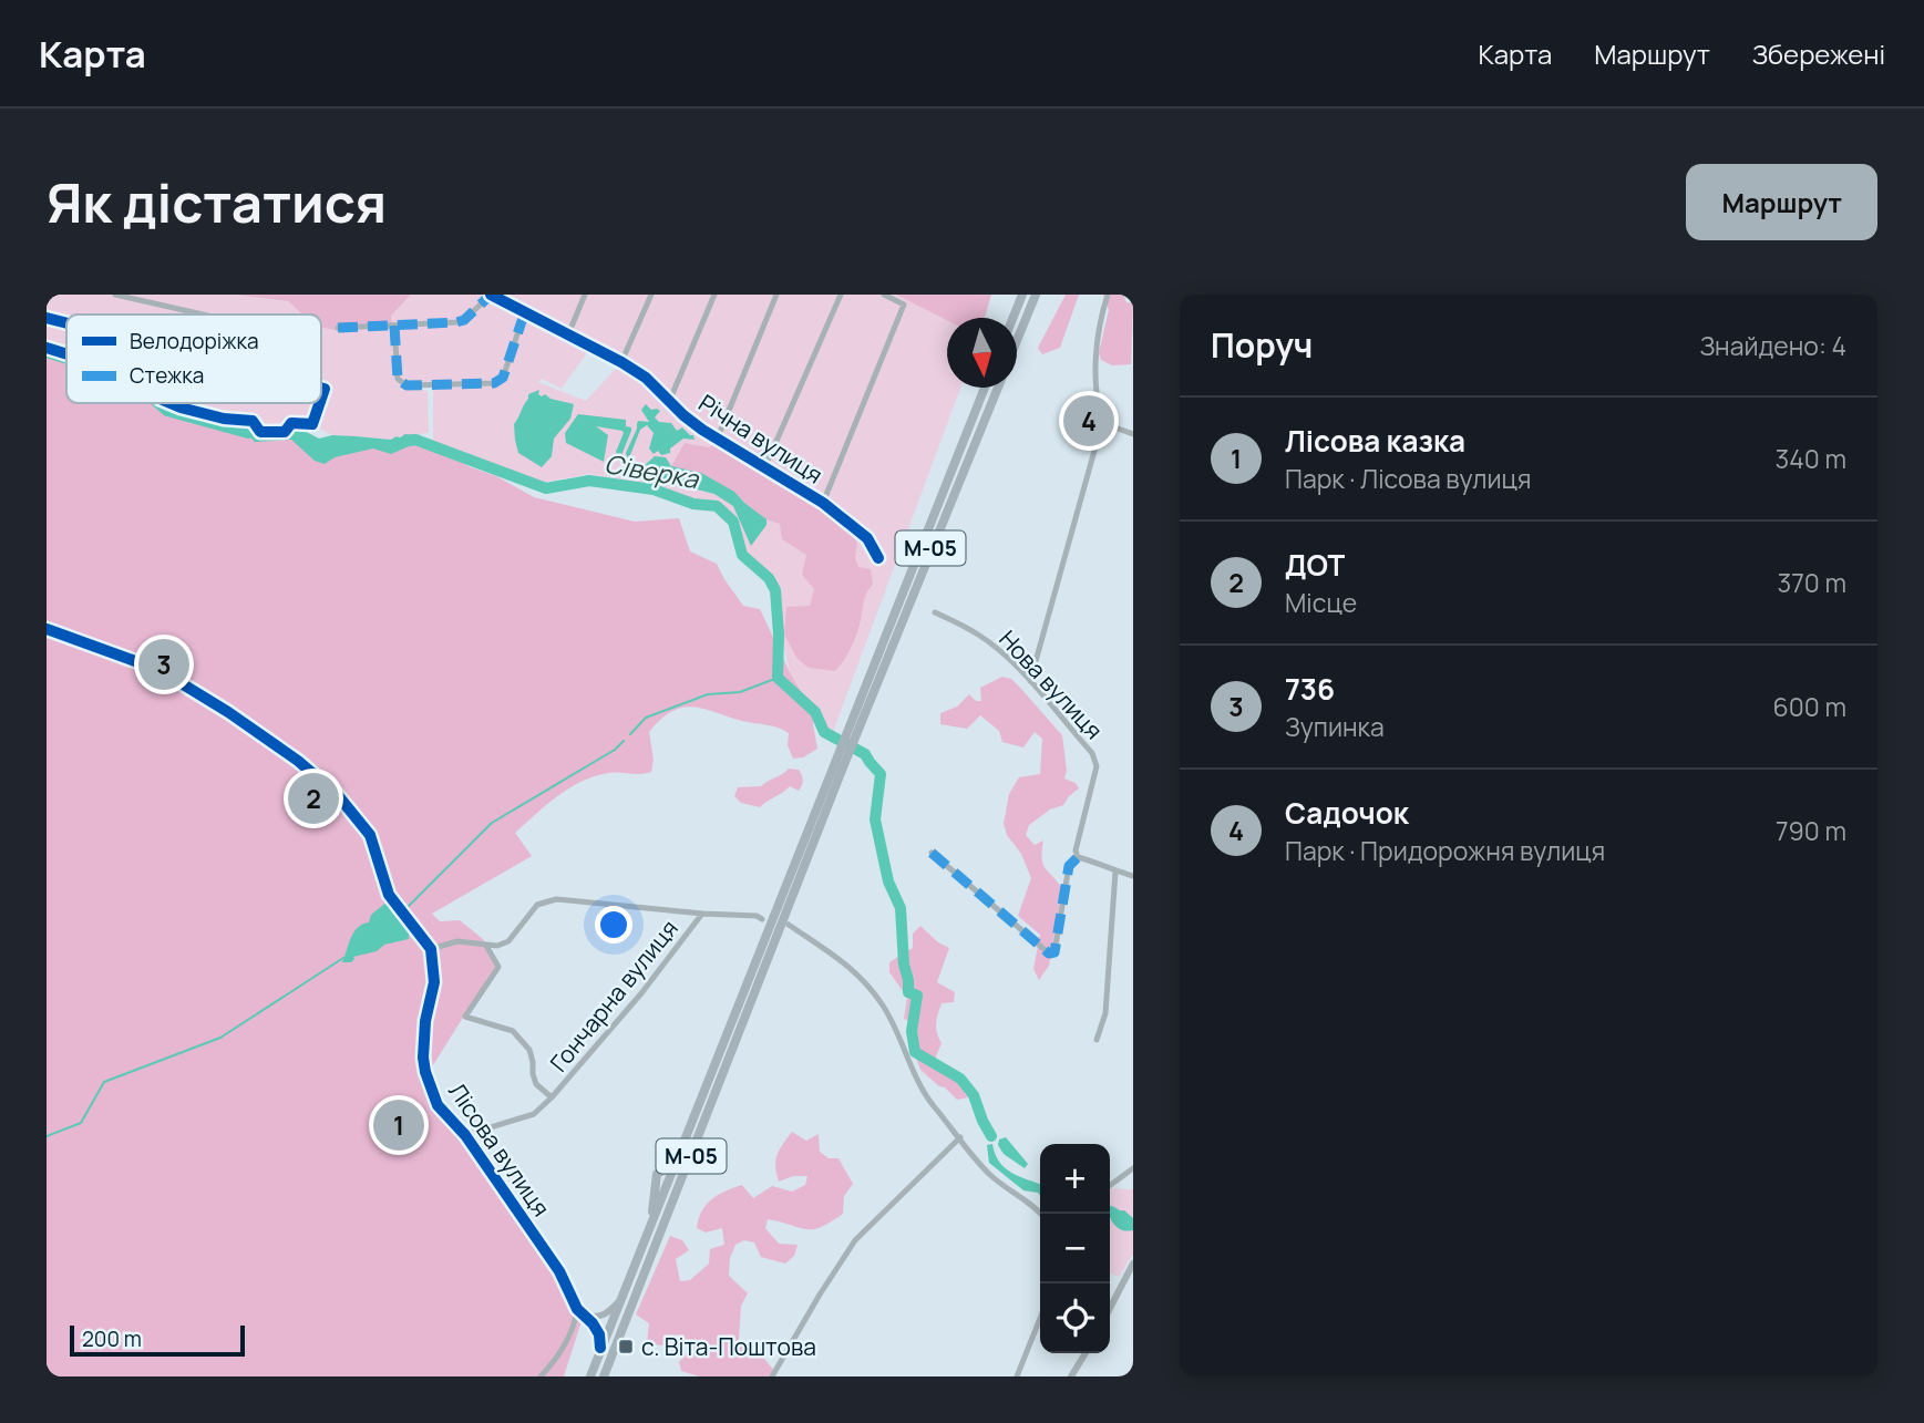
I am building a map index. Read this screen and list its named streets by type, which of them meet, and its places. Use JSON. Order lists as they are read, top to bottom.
{
  "streets": {
    "highway": ["М-05"],
    "street": [
      "Річна вулиця",
      "Нова вулиця",
      "Гончарна вулиця",
      "Лісова вулиця"
    ]
  },
  "crossings": [
    ["Гончарна вулиця", "Лісова вулиця"]
  ],
  "water": ["Сіверка"],
  "places": {
    "transit": ["с. Віта-Поштова"]
  },
  "legend": ["Велодоріжка", "Стежка"],
  "scale_bar": "200 m",
  "north": "bottom",
  "page": {
    "header": "Карта",
    "nav": ["Карта", "Маршрут", "Збережені"],
    "buttons": "Маршрут",
    "title": "Як дістатися",
    "heading": ["Поруч", "Знайдено: 4"],
    "pins": [
      "4",
      "3",
      "2",
      "1"
    ],
    "list": [
      {
        "mark": "1",
        "name": "Лісова казка",
        "note": "Парк · Лісова вулиця",
        "value": "340 m"
      },
      {
        "mark": "2",
        "name": "ДОТ",
        "note": "Місце",
        "value": "370 m"
      },
      {
        "mark": "3",
        "name": "736",
        "note": "Зупинка",
        "value": "600 m"
      },
      {
        "mark": "4",
        "name": "Садочок",
        "note": "Парк · Придорожня вулиця",
        "value": "790 m"
      }
    ],
    "map_buttons": ["+", "−"],
    "scale": "200 m"
  }
}
